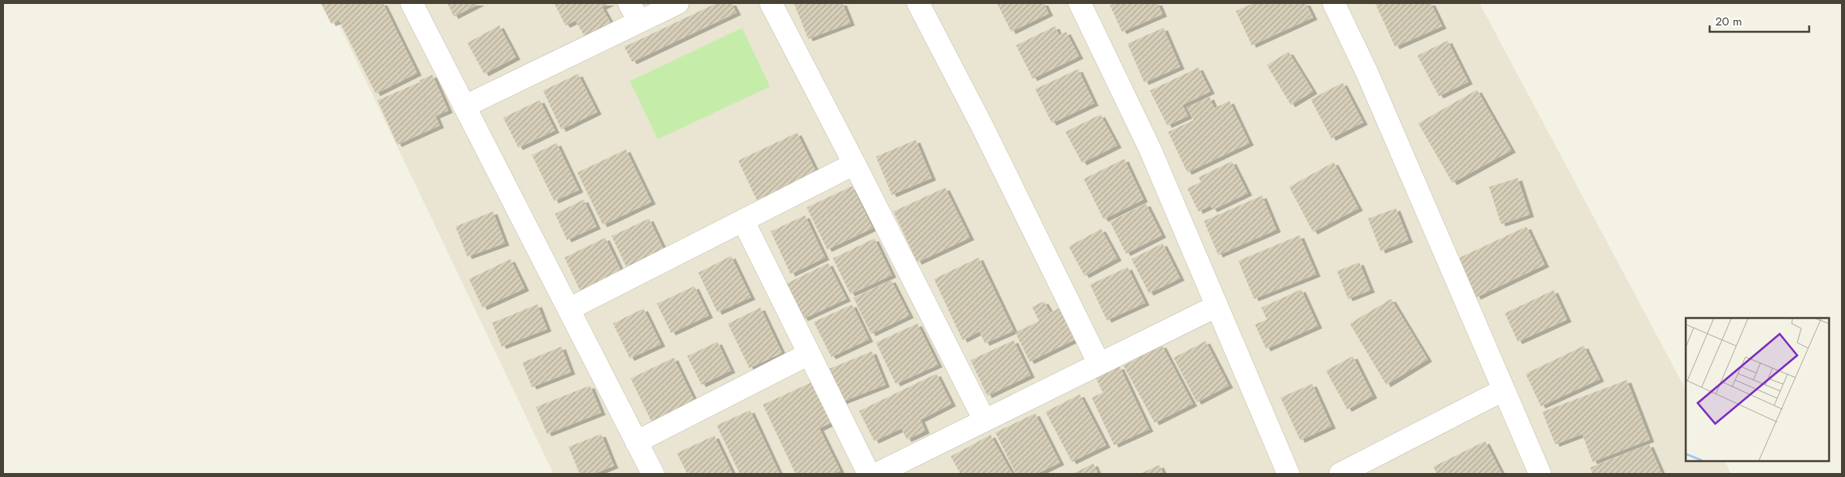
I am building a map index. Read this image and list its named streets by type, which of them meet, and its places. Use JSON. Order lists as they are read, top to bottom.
{
  "scale_bar": "20 m"
}
